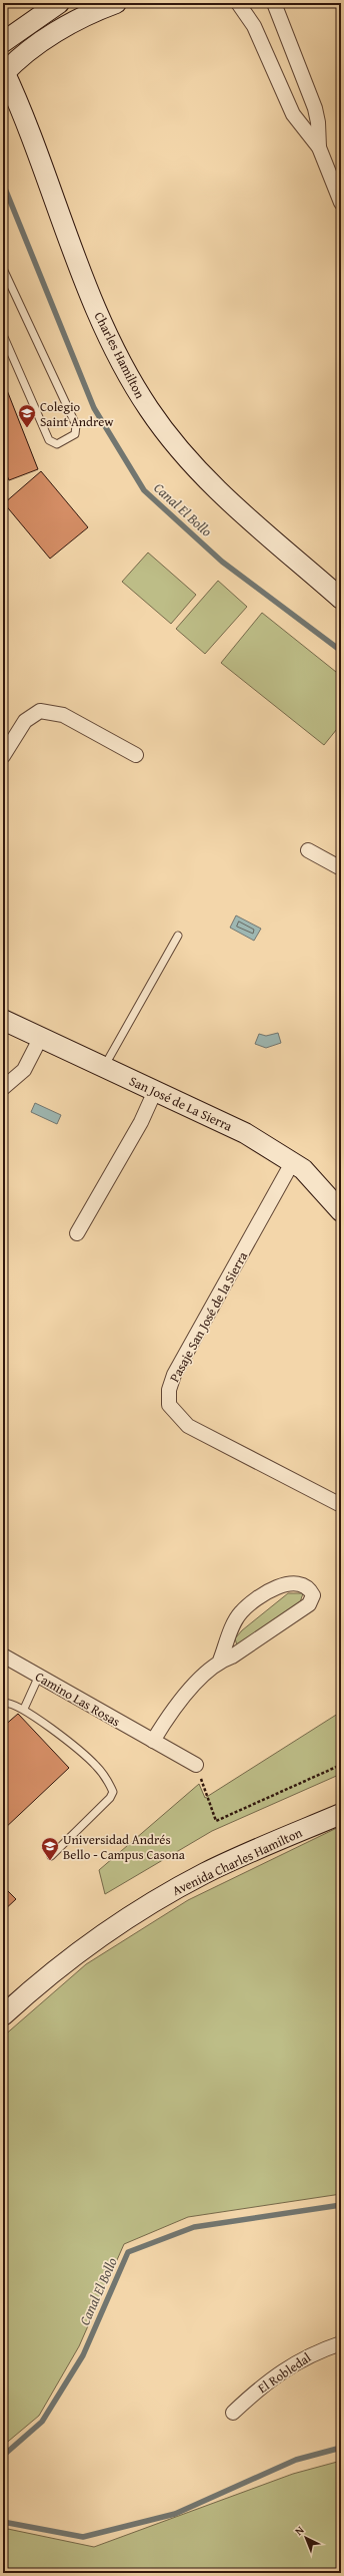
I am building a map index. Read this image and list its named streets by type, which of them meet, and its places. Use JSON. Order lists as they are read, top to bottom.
{
  "streets": {
    "street": [
      "Charles Hamilton",
      "San José de La Sierra",
      "Pasaje San José de la Sierra",
      "Camino Las Rosas",
      "Avenida Charles Hamilton",
      "El Robledal"
    ]
  },
  "crossings": [
    ["San José de La Sierra", "Pasaje San José de la Sierra"]
  ],
  "water": ["Canal El Bollo"],
  "places": {
    "school or university": ["Colegio Saint Andrew", "Universidad Andrés Bello - Campus Casona"]
  },
  "north": "top left"
}
